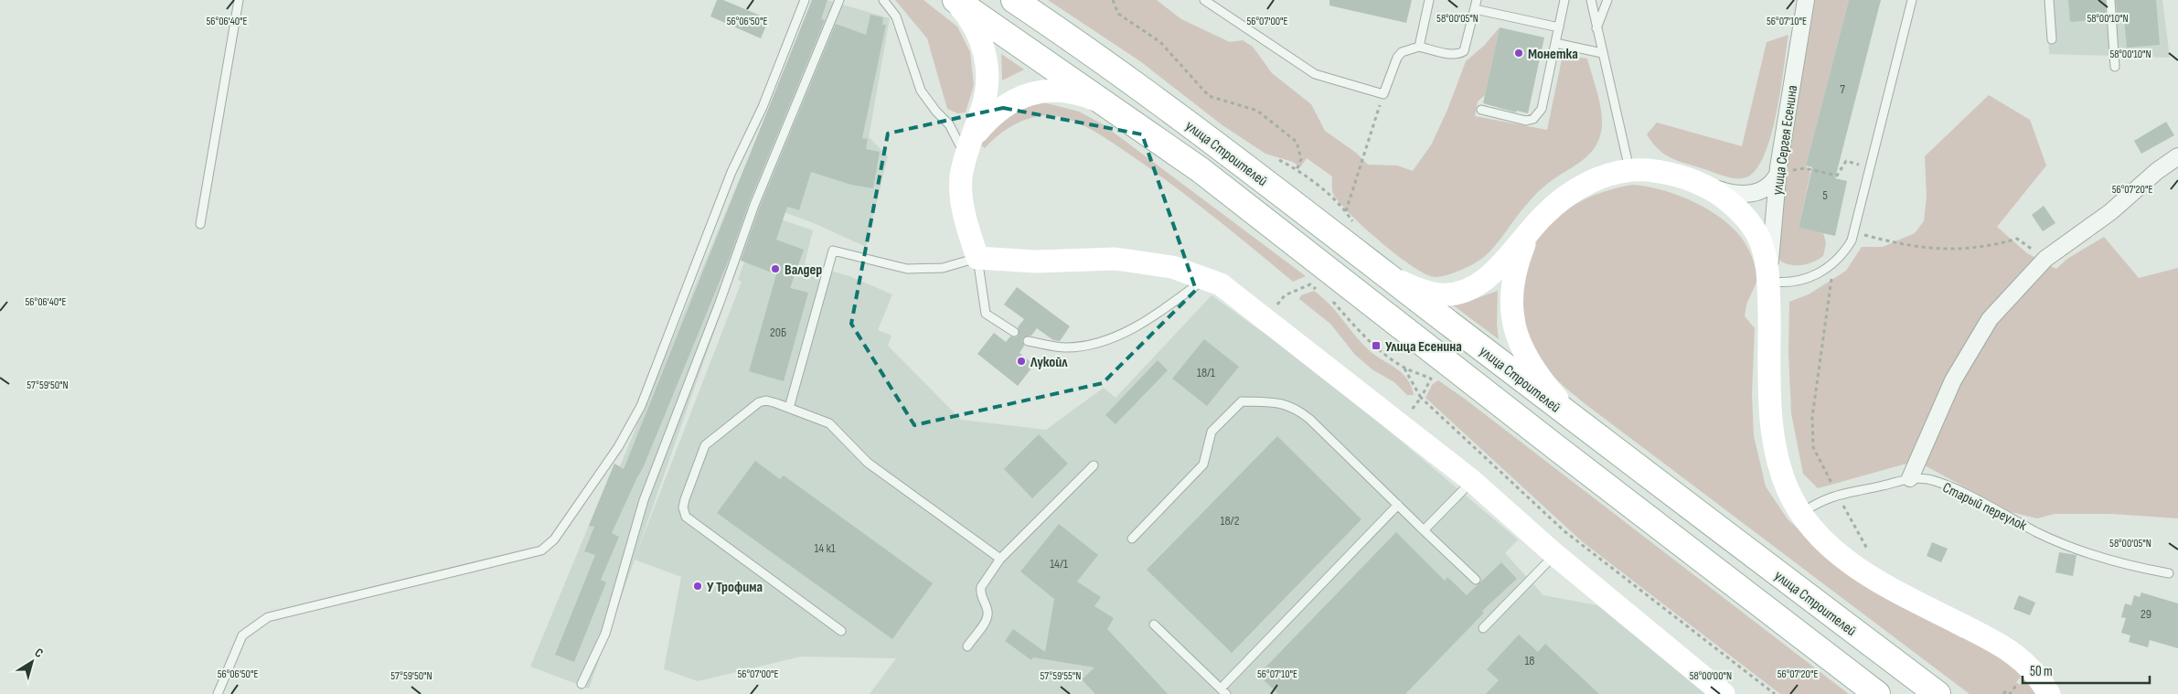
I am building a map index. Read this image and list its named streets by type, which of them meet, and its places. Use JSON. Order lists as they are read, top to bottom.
{
  "streets": {
    "main road": ["улица Строителей"],
    "street": ["улица Сергея Есенина"],
    "lane": ["Старый переулок"]
  },
  "places": {
    "other": [
      "Монетка",
      "Валдер",
      "Лукойл",
      "У Трофима"
    ],
    "transit": ["Улица Есенина"]
  },
  "house_numbers": [
    "7",
    "5",
    "20Б",
    "18/1",
    "18/2",
    "14 к1",
    "14/1",
    "29",
    "18"
  ],
  "scale_bar": "50 m",
  "north": "top right",
  "coordinates": [
    "58°00'10\"N",
    "58°00'05\"N",
    "56°06'40\"E",
    "56°06'50\"E",
    "56°07'00\"E",
    "56°07'10\"E",
    "56°07'20\"E",
    "57°59'50\"N",
    "57°59'55\"N",
    "58°00'00\"N"
  ]
}
